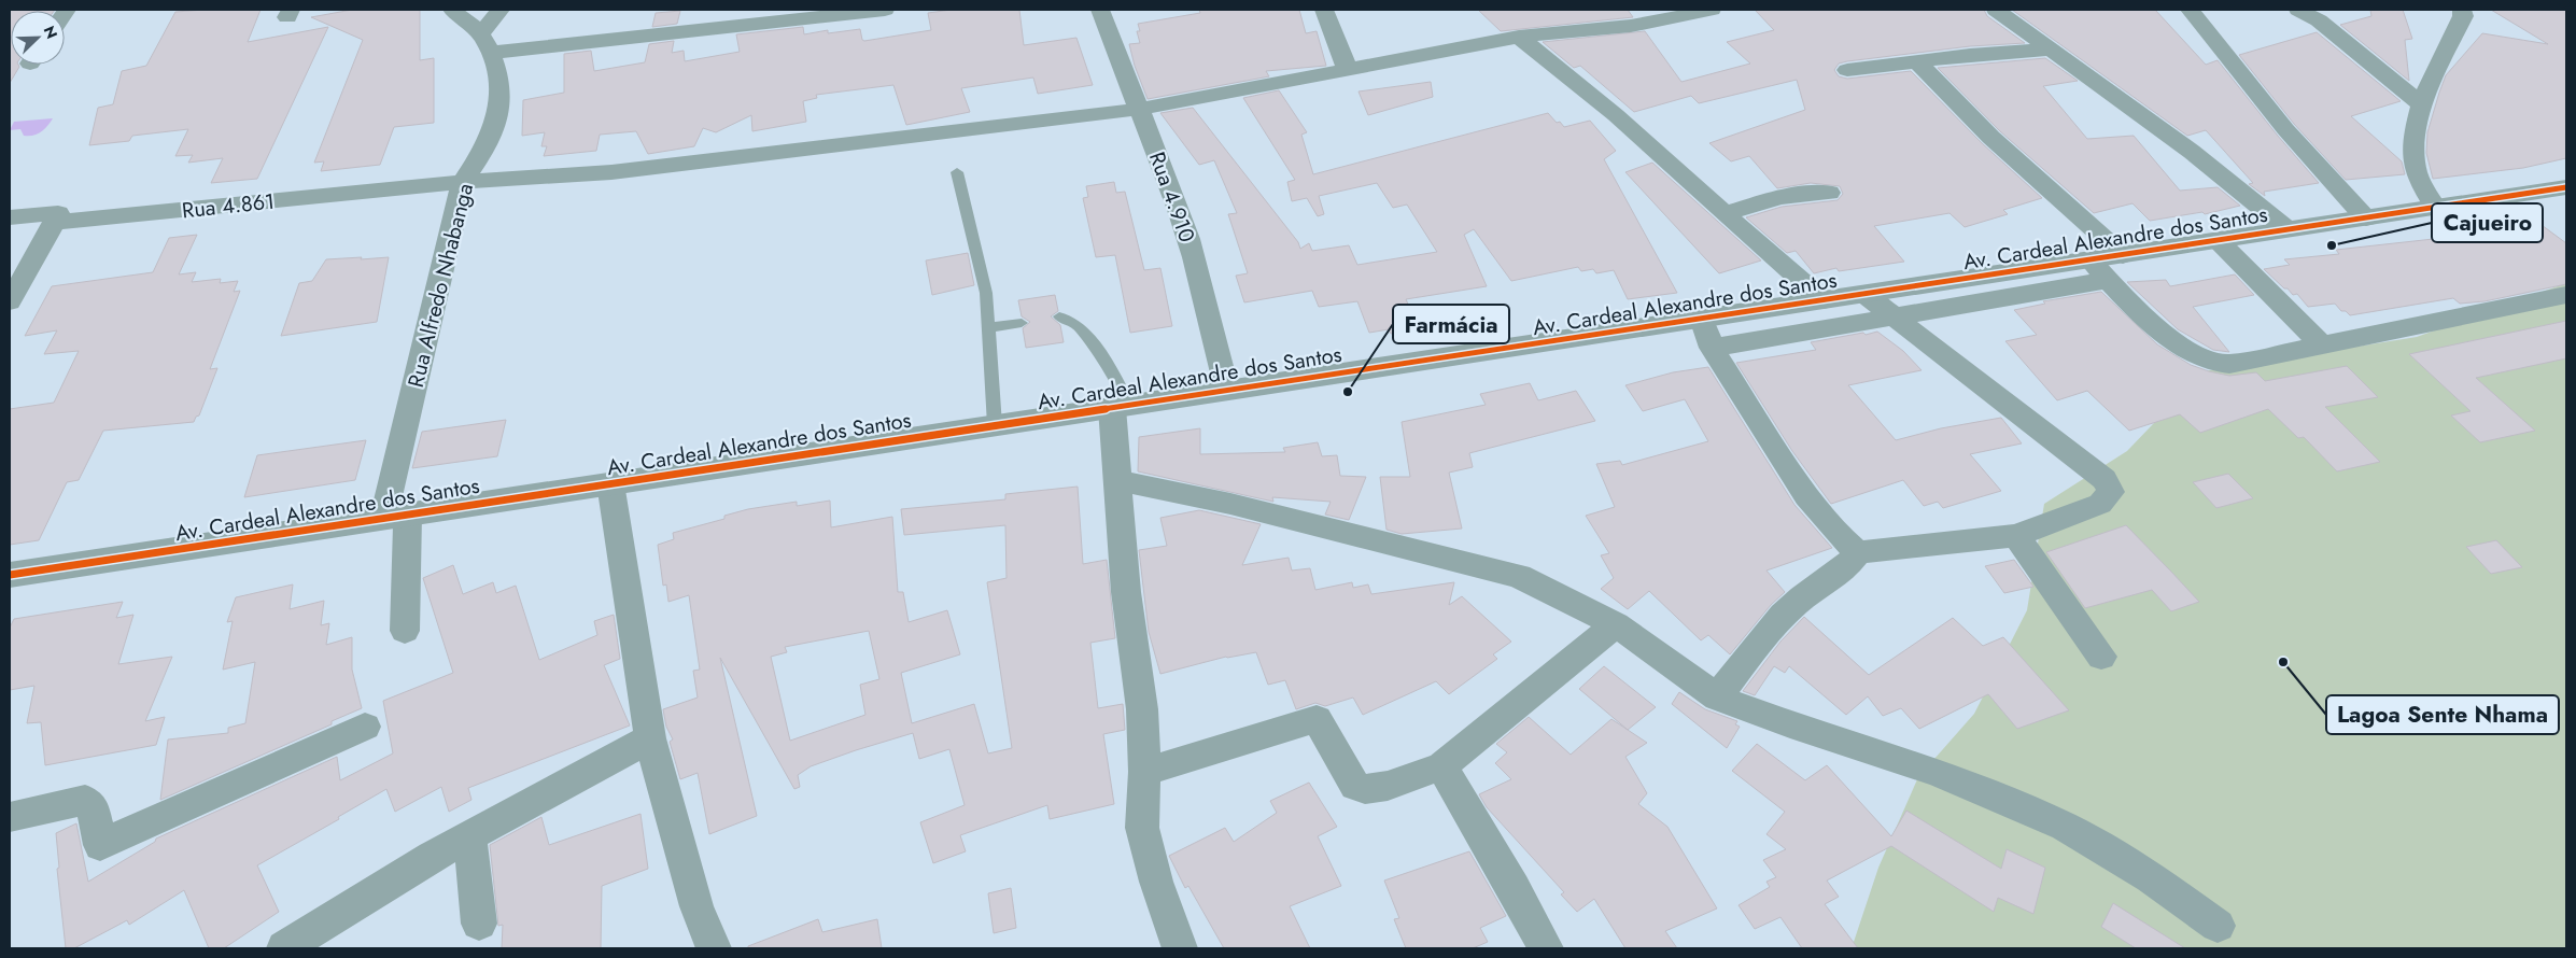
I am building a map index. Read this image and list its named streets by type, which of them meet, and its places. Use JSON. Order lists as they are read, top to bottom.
{
  "streets": {
    "street": [
      "Rua 4.910",
      "Rua 4.861",
      "Av. Cardeal Alexandre dos Santos",
      "Rua Alfredo Nhabanga"
    ]
  },
  "crossings": [
    ["Rua 4.910", "Av. Cardeal Alexandre dos Santos"],
    ["Rua 4.861", "Rua Alfredo Nhabanga"],
    ["Av. Cardeal Alexandre dos Santos", "Rua Alfredo Nhabanga"]
  ],
  "places": ["Cajueiro", "Farmácia", "Lagoa Sente Nhama"],
  "north": "top right"
}
